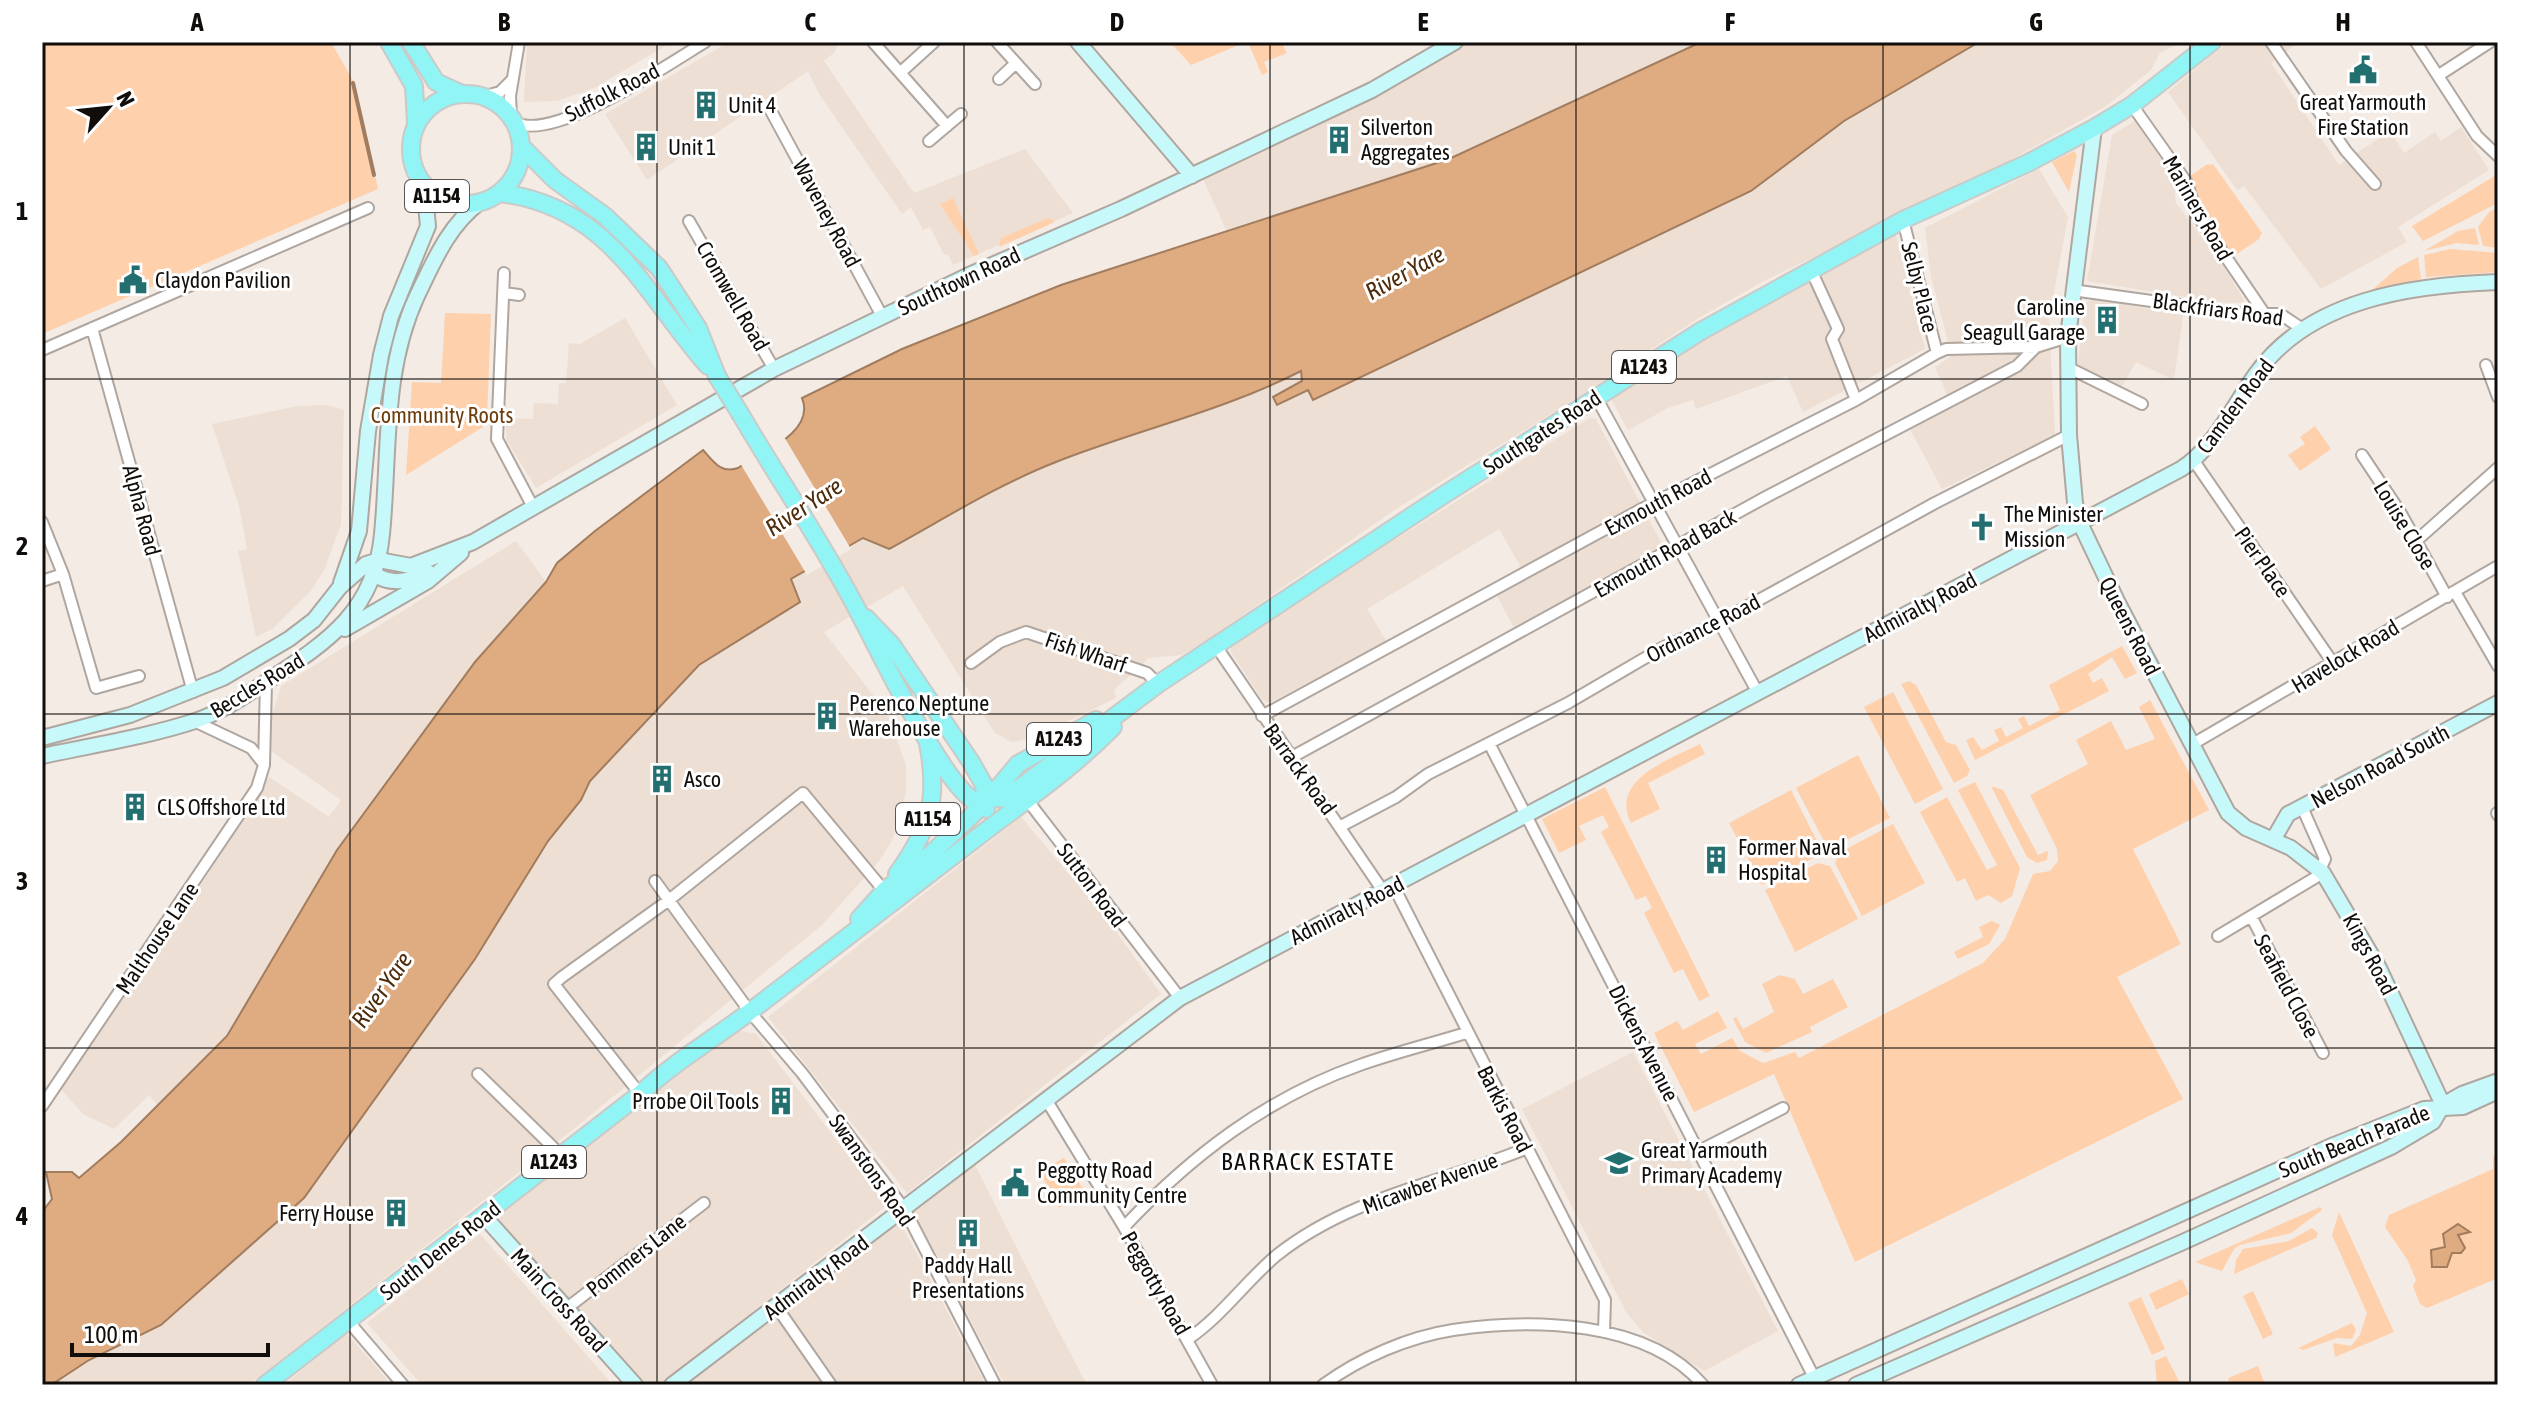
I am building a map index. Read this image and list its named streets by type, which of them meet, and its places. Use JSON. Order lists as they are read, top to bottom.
{
  "streets": {
    "main road": [
      "A1154",
      "A1243",
      "Southgates Road",
      "South Denes Road"
    ],
    "street": [
      "Suffolk Road",
      "Mariners Road",
      "Waveney Road",
      "Southtown Road",
      "Selby Place",
      "Cromwell Road",
      "Blackfriars Road",
      "Camden Road",
      "Exmouth Road",
      "Alpha Road",
      "Louise Close",
      "Exmouth Road Back",
      "Pier Place",
      "Admiralty Road",
      "Queens Road",
      "Ordnance Road",
      "Fish Wharf",
      "Havelock Road",
      "Beccles Road",
      "Nelson Road South",
      "Barrack Road",
      "Sutton Road",
      "Malthouse Lane",
      "Kings Road",
      "Seafield Close",
      "Dickens Avenue",
      "Barkis Road",
      "South Beach Parade",
      "Swanstons Road",
      "Micawber Avenue",
      "Pommers Lane",
      "Peggotty Road",
      "Main Cross Road"
    ]
  },
  "crossings": [
    ["Suffolk Road", "A1154"],
    ["A1154", "South Denes Road"],
    ["Mariners Road", "Blackfriars Road"],
    ["Mariners Road", "A1243"],
    ["Waveney Road", "Southtown Road"],
    ["Southtown Road", "Cromwell Road"],
    ["Southtown Road", "Beccles Road"],
    ["Selby Place", "Southgates Road"],
    ["Selby Place", "Exmouth Road"],
    ["Blackfriars Road", "Camden Road"],
    ["Blackfriars Road", "Queens Road"],
    ["A1243", "Southgates Road"],
    ["A1243", "Queens Road"],
    ["Camden Road", "Pier Place"],
    ["Camden Road", "Admiralty Road"],
    ["Camden Road", "Queens Road"],
    ["Southgates Road", "Queens Road"],
    ["Southgates Road", "Barrack Road"],
    ["Southgates Road", "South Denes Road"],
    ["Exmouth Road", "Exmouth Road Back"],
    ["Exmouth Road", "Queens Road"],
    ["Exmouth Road", "Barrack Road"],
    ["Alpha Road", "Beccles Road"],
    ["Louise Close", "Havelock Road"],
    ["Exmouth Road Back", "Barrack Road"],
    ["Pier Place", "Havelock Road"],
    ["Admiralty Road", "Queens Road"],
    ["Admiralty Road", "Barrack Road"],
    ["Admiralty Road", "Sutton Road"],
    ["Admiralty Road", "Dickens Avenue"],
    ["Admiralty Road", "Barkis Road"],
    ["Admiralty Road", "Swanstons Road"],
    ["Admiralty Road", "Peggotty Road"],
    ["Queens Road", "Ordnance Road"],
    ["Queens Road", "Havelock Road"],
    ["Queens Road", "Nelson Road South"],
    ["Queens Road", "Kings Road"],
    ["Queens Road", "Seafield Close"],
    ["Ordnance Road", "Barrack Road"],
    ["Ordnance Road", "Dickens Avenue"],
    ["Fish Wharf", "South Denes Road"],
    ["Beccles Road", "Malthouse Lane"],
    ["Nelson Road South", "Kings Road"],
    ["Barrack Road", "Barkis Road"],
    ["Barrack Road", "South Denes Road"],
    ["Sutton Road", "South Denes Road"],
    ["Kings Road", "Seafield Close"],
    ["Kings Road", "South Beach Parade"],
    ["Dickens Avenue", "South Beach Parade"],
    ["Barkis Road", "Micawber Avenue"],
    ["Swanstons Road", "South Denes Road"],
    ["Micawber Avenue", "Peggotty Road"],
    ["South Denes Road", "Main Cross Road"],
    ["Pommers Lane", "Main Cross Road"]
  ],
  "districts": ["BARRACK ESTATE"],
  "water": ["River Yare"],
  "parks": ["Community Roots"],
  "places": {
    "public building": ["Great Yarmouth Fire Station", "Claydon Pavilion", "Peggotty Road Community Centre"],
    "building": [
      "Unit 4",
      "Silverton Aggregates",
      "Unit 1",
      "Caroline Seagull Garage",
      "Perenco Neptune Warehouse",
      "Asco",
      "CLS Offshore Ltd",
      "Former Naval Hospital",
      "Prrobe Oil Tools",
      "Ferry House",
      "Paddy Hall Presentations"
    ],
    "church": ["The Minister Mission"],
    "school or university": ["Great Yarmouth Primary Academy"]
  },
  "scale_bar": "100 m",
  "north": "top right",
  "grid": {
    "columns": [
      "A",
      "B",
      "C",
      "D",
      "E",
      "F",
      "G",
      "H"
    ],
    "rows": [
      "1",
      "2",
      "3",
      "4"
    ]
  }
}
